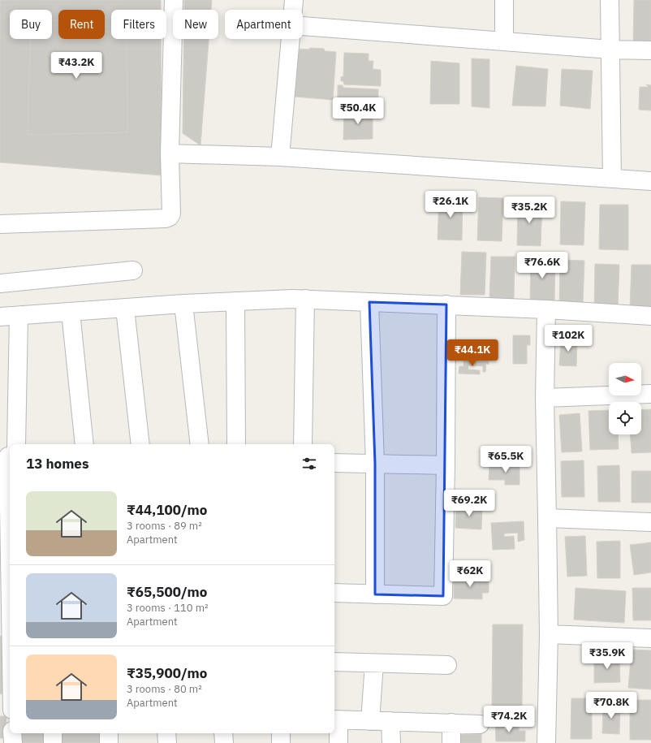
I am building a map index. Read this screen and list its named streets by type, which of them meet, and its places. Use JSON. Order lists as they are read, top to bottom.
{
  "north": "right",
  "page": {
    "chip": [
      "Buy",
      "Rent",
      "Filters",
      "New",
      "Apartment"
    ],
    "price": [
      "₹43.2K",
      "₹50.4K",
      "₹26.1K",
      "₹35.2K",
      "₹76.6K",
      "₹102K",
      "₹44.1K",
      "₹65.5K",
      "₹69.2K",
      "₹62K",
      "₹35.9K",
      "₹70.8K",
      "₹74.2K"
    ],
    "heading": "13 homes",
    "list": [
      {
        "name": "₹44,100/mo",
        "note": "3 rooms · 89 m² · Apartment"
      },
      {
        "name": "₹65,500/mo",
        "note": "3 rooms · 110 m² · Apartment"
      },
      {
        "name": "₹35,900/mo",
        "note": "3 rooms · 80 m² · Apartment"
      }
    ]
  }
}
